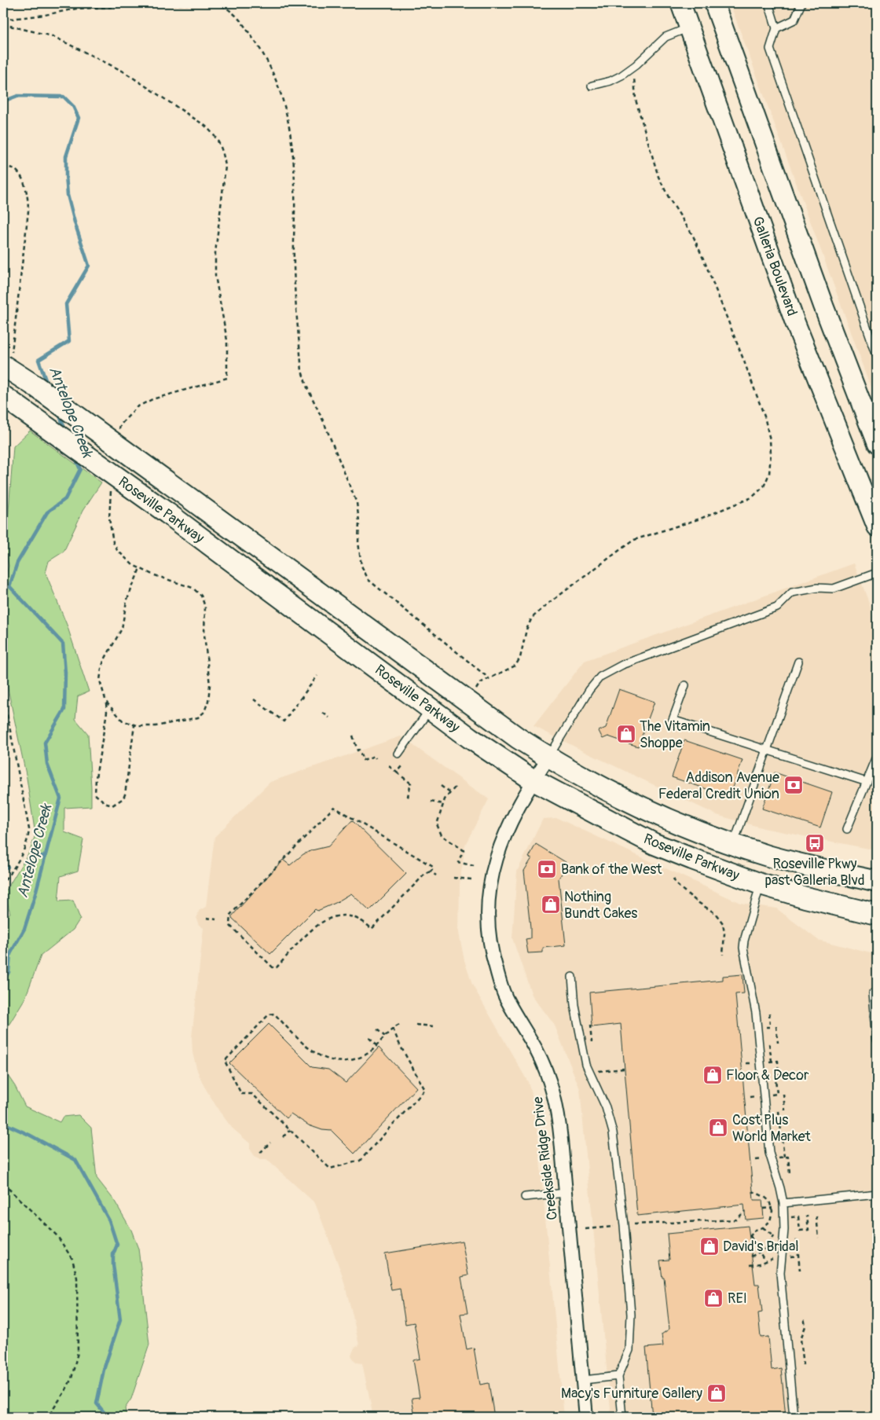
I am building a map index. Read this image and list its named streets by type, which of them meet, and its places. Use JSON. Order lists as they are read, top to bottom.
{
  "streets": {
    "main road": ["Galleria Boulevard", "Roseville Parkway"],
    "street": ["Creekside Ridge Drive"]
  },
  "crossings": [
    ["Roseville Parkway", "Creekside Ridge Drive"]
  ],
  "water": ["Antelope Creek"],
  "places": {
    "shop": [
      "The Vitamin Shoppe",
      "Nothing Bundt Cakes",
      "Floor & Decor",
      "Cost Plus World Market",
      "David's Bridal",
      "REI",
      "Macy's Furniture Gallery"
    ],
    "bank": ["Addison Avenue Federal Credit Union", "Bank of the West"],
    "bus stop": ["Roseville Pkwy past Galleria Blvd"]
  }
}
